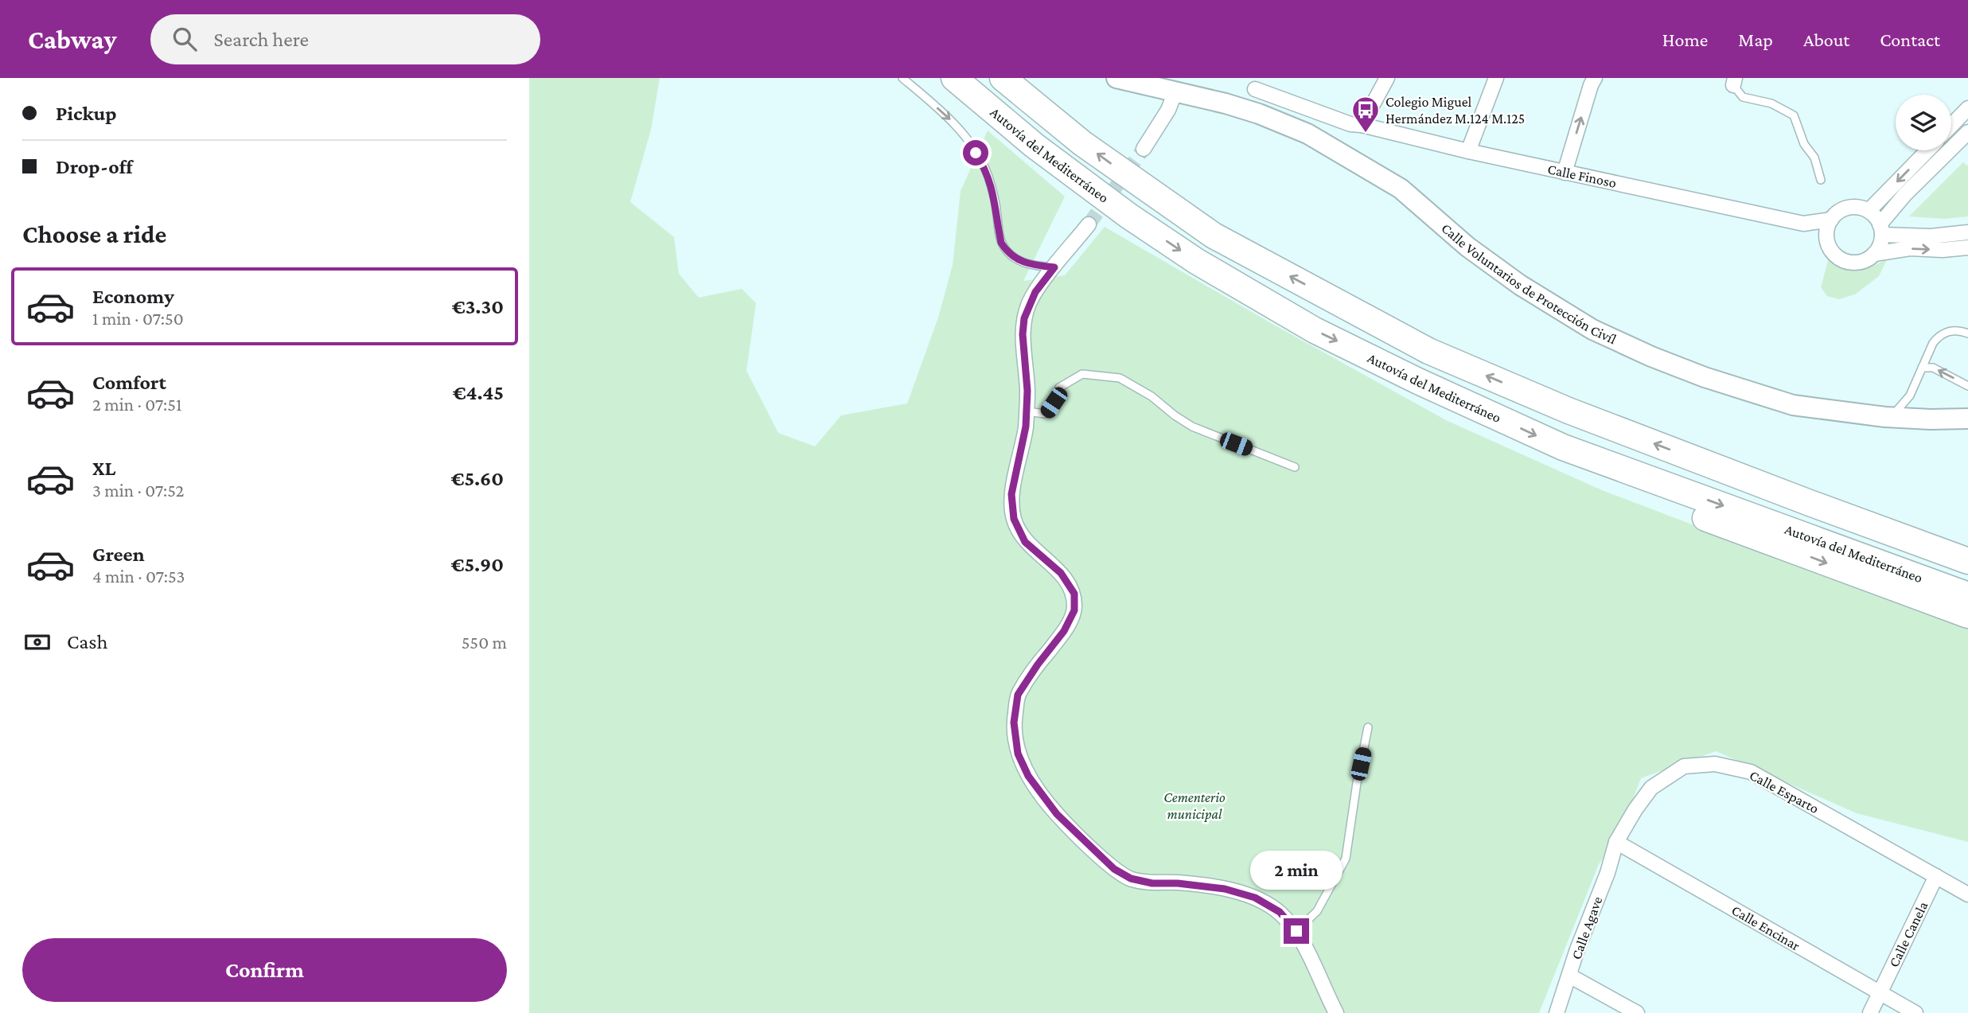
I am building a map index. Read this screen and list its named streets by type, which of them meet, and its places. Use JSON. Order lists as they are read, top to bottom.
{
  "streets": {
    "highway": ["Autovía del Mediterráneo"],
    "street": [
      "Calle Finoso",
      "Calle Voluntarios de Protección Civíl",
      "Calle Esparto",
      "Calle Agave",
      "Calle Encinar",
      "Calle Canela"
    ]
  },
  "crossings": [
    ["Calle Esparto", "Calle Agave"],
    ["Calle Esparto", "Calle Encinar"],
    ["Calle Esparto", "Calle Canela"],
    ["Calle Agave", "Calle Encinar"],
    ["Calle Encinar", "Calle Canela"]
  ],
  "parks": ["Cementerio municipal"],
  "places": {
    "bus stop": ["Colegio Miguel Hermández M.124 M.125"]
  },
  "page": {
    "header": "Cabway",
    "search": "Search here",
    "nav": [
      "Home",
      "Map",
      "About",
      "Contact"
    ],
    "banner": ["Pickup", "Drop-off"],
    "heading": "Choose a ride",
    "list": [
      {
        "name": "Economy",
        "note": "1 min · 07:50",
        "value": "€3.30"
      },
      {
        "name": "Comfort",
        "note": "2 min · 07:51",
        "value": "€4.45"
      },
      {
        "name": "XL",
        "note": "3 min · 07:52",
        "value": "€5.60"
      },
      {
        "name": "Green",
        "note": "4 min · 07:53",
        "value": "€5.90"
      }
    ],
    "pay": ["Cash", "550 m"],
    "bubble": "2 min",
    "buttons": "Confirm"
  }
}
